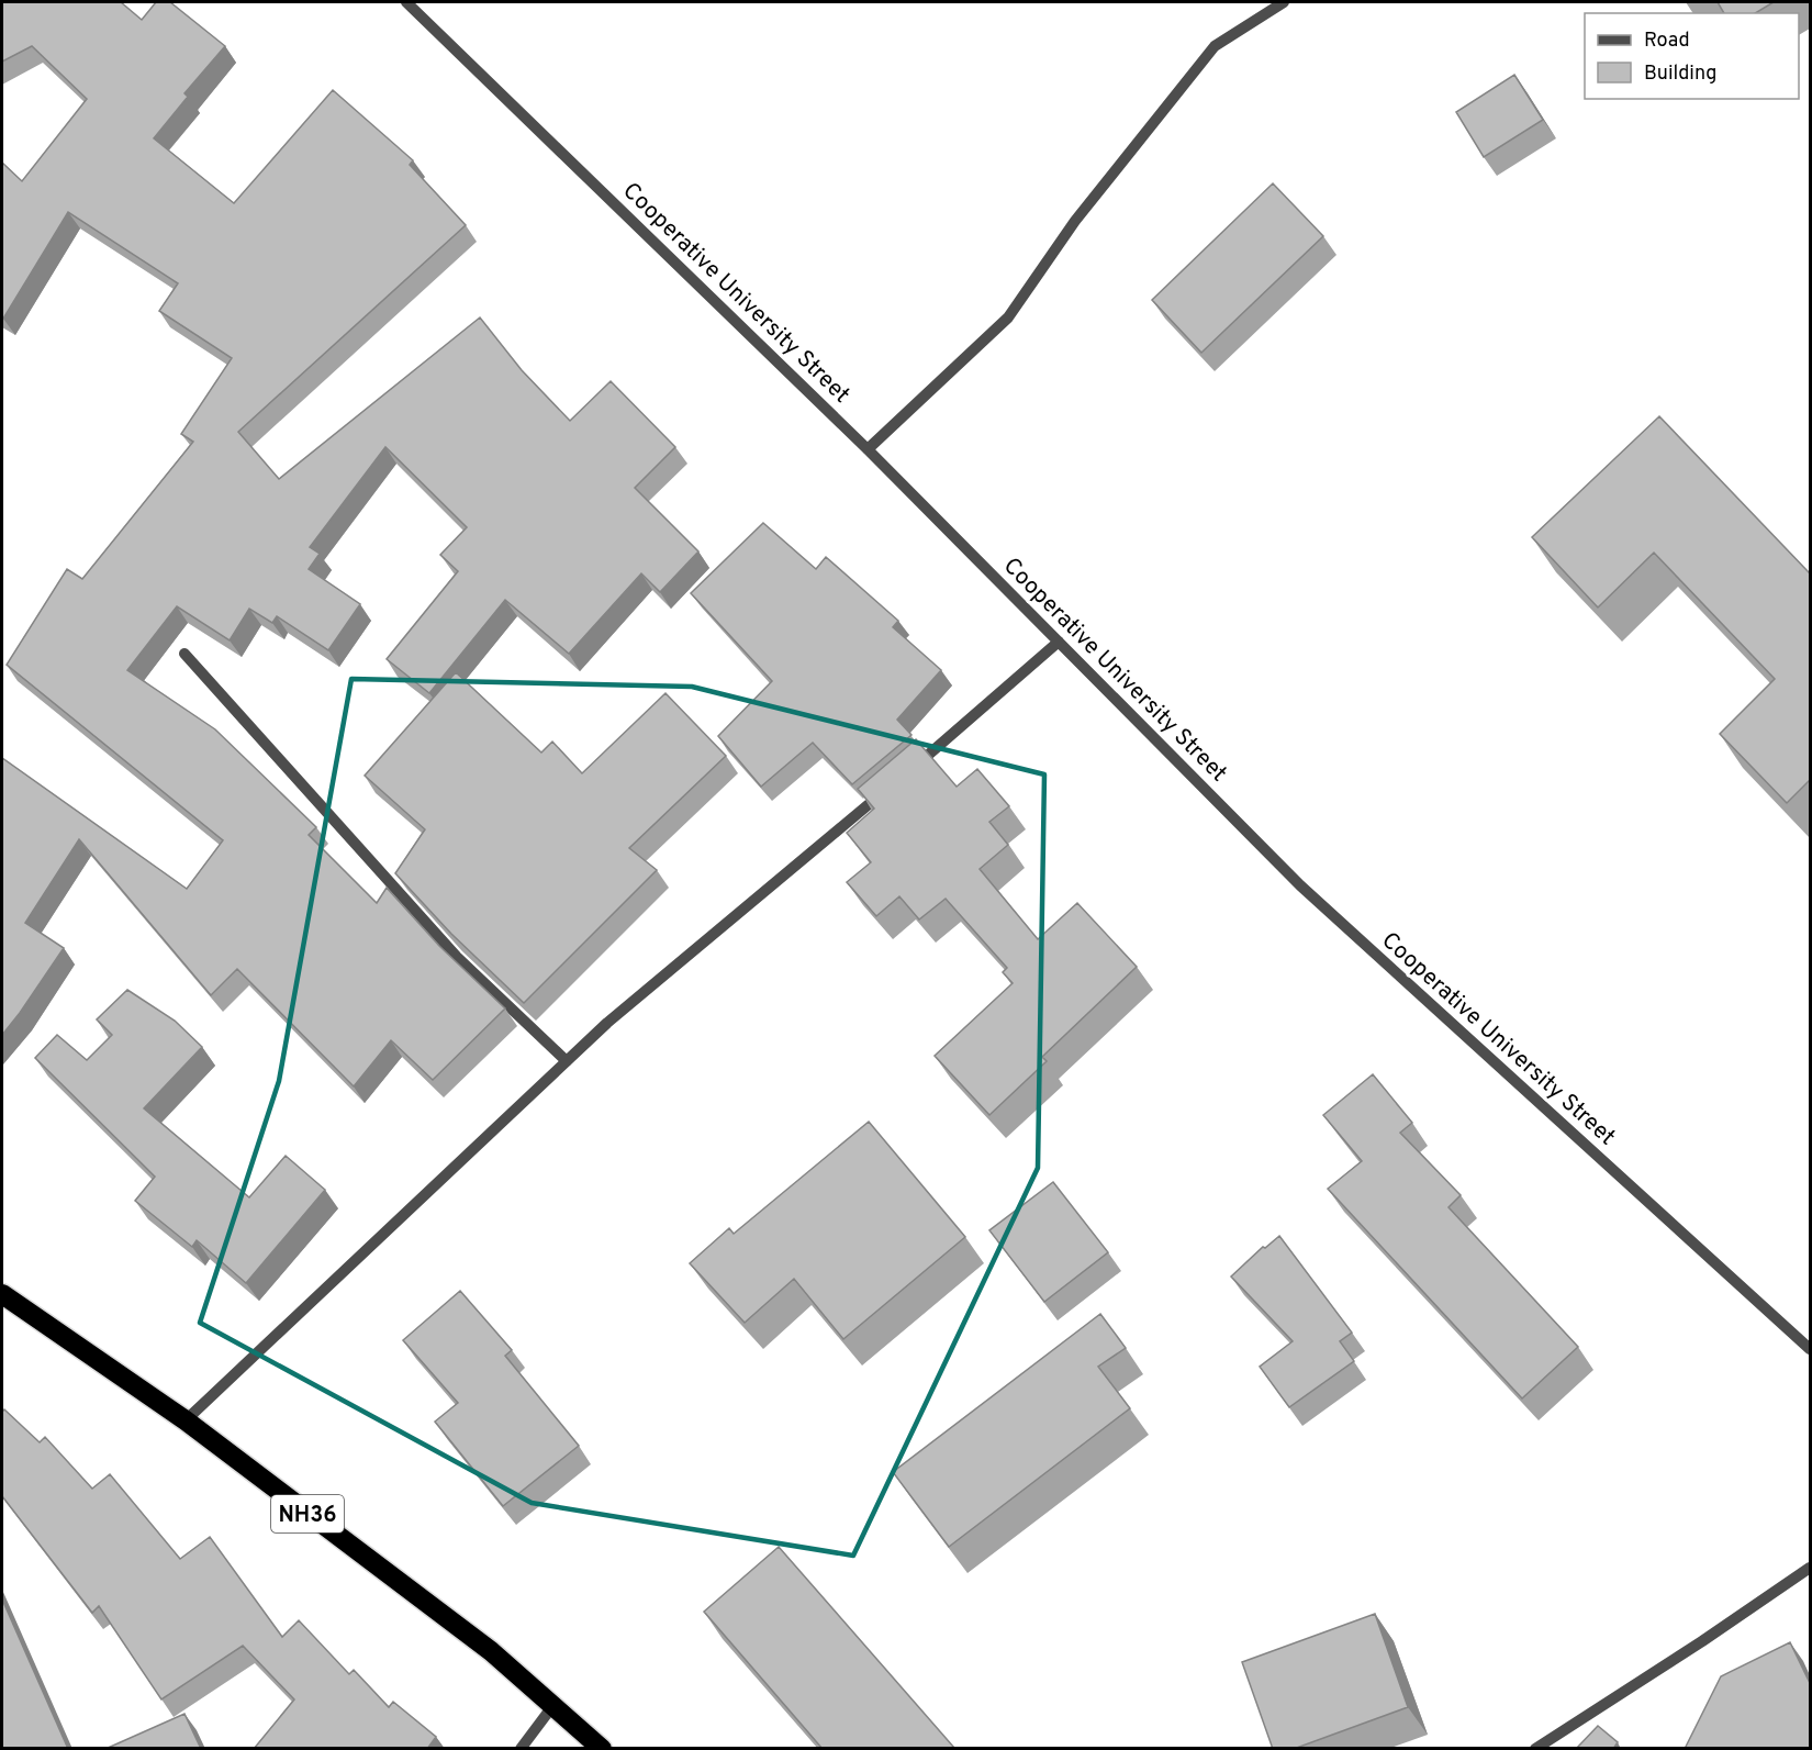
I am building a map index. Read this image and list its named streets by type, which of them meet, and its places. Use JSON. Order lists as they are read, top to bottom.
{
  "streets": {
    "highway": ["NH36"],
    "street": ["Cooperative University Street"]
  },
  "legend": ["Road", "Building"]
}
